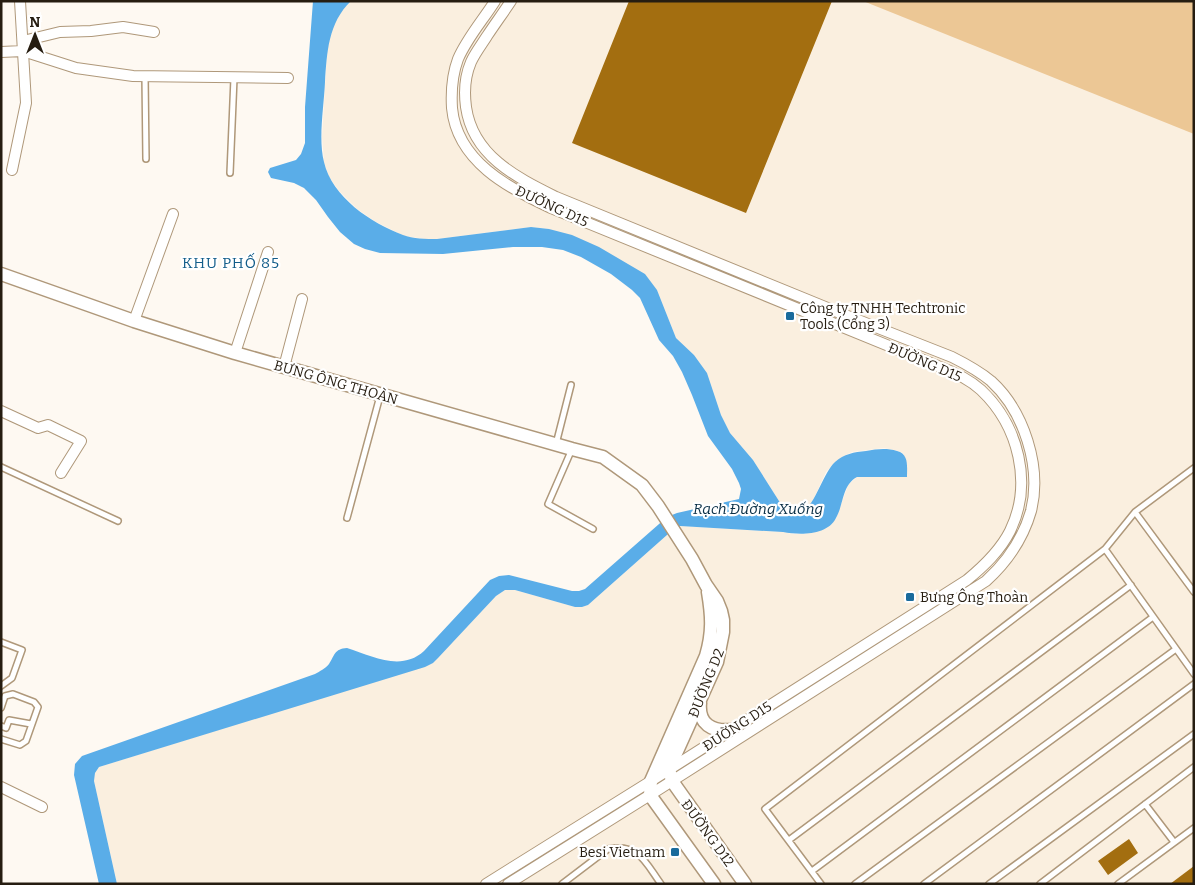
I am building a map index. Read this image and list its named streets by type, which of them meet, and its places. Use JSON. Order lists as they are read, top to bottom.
{
  "streets": {
    "street": [
      "ĐƯỜNG D15",
      "BƯNG ÔNG THOÀN",
      "ĐƯỜNG D2",
      "ĐƯỜNG D12"
    ]
  },
  "crossings": [
    ["ĐƯỜNG D15", "ĐƯỜNG D2"],
    ["ĐƯỜNG D15", "ĐƯỜNG D12"],
    ["BƯNG ÔNG THOÀN", "ĐƯỜNG D2"],
    ["ĐƯỜNG D2", "ĐƯỜNG D12"]
  ],
  "districts": ["KHU PHỐ 85"],
  "water": ["Rạch Đường Xuống"],
  "places": {
    "transit": ["Công ty TNHH Techtronic Tools (Cổng 3)", "Bưng Ông Thoàn", "Besi Vietnam"]
  },
  "north": "top"
}
